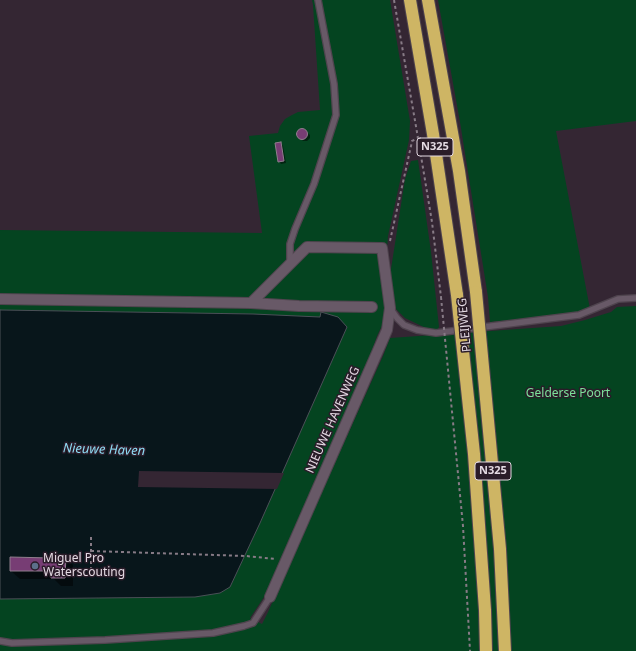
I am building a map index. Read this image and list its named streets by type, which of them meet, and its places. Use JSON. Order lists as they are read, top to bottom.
{
  "streets": {
    "highway": ["N325", "PLEIJWEG"],
    "street": ["NIEUWE HAVENWEG"]
  },
  "water": ["Nieuwe Haven"],
  "parks": ["Gelderse Poort"],
  "places": ["Miguel Pro Waterscouting"]
}
